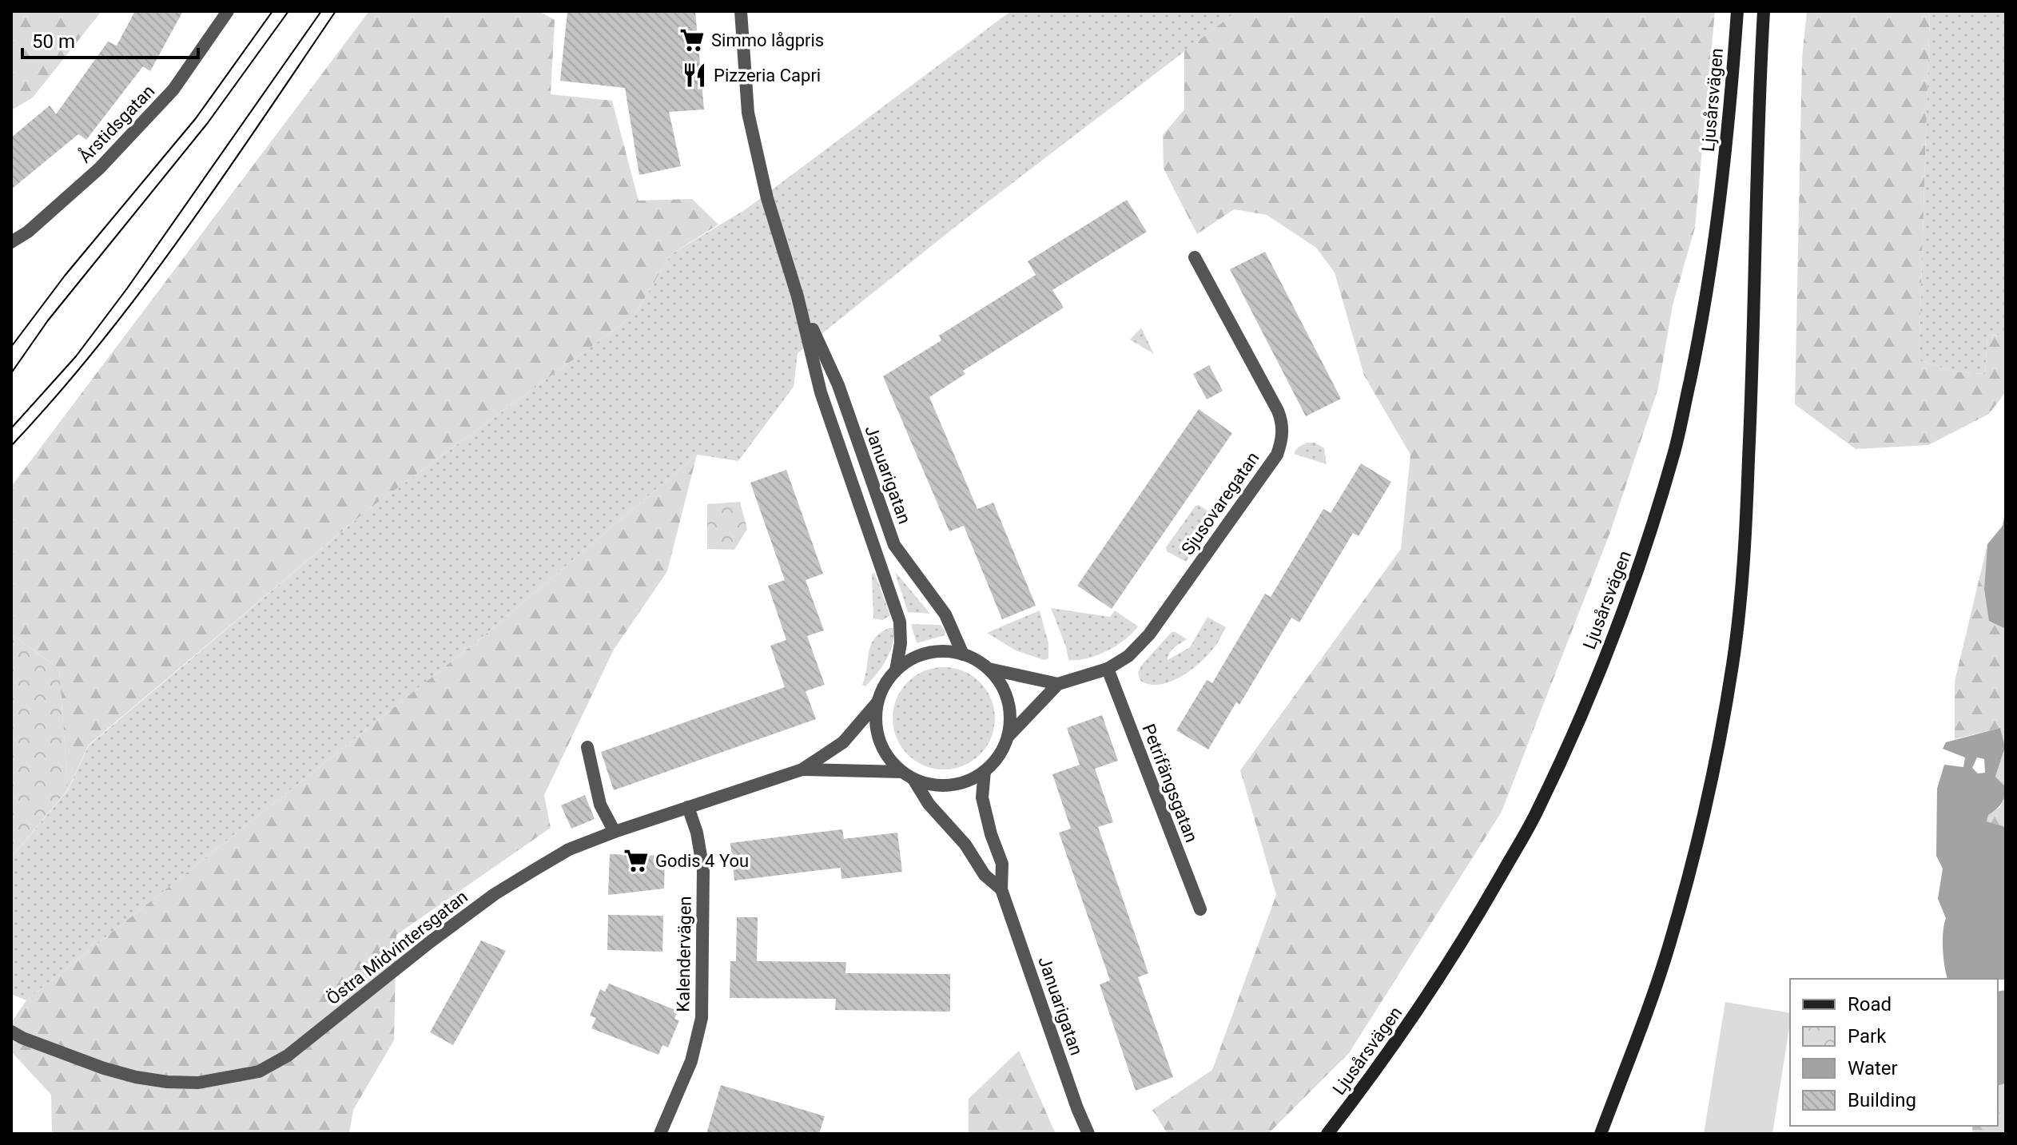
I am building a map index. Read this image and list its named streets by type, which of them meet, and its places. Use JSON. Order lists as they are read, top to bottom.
{
  "streets": {
    "main road": ["Ljusårsvägen"],
    "street": [
      "Årstidsgatan",
      "Januarigatan",
      "Sjusovaregatan",
      "Petrifängsgatan",
      "Östra Midvintersgatan",
      "Kalendervägen"
    ]
  },
  "crossings": [
    ["Januarigatan", "Sjusovaregatan"],
    ["Januarigatan", "Östra Midvintersgatan"],
    ["Sjusovaregatan", "Petrifängsgatan"],
    ["Sjusovaregatan", "Östra Midvintersgatan"],
    ["Östra Midvintersgatan", "Kalendervägen"]
  ],
  "places": {
    "supermarket": ["Simmo lågpris", "Godis 4 You"],
    "restaurant": ["Pizzeria Capri"]
  },
  "legend": [
    "Road",
    "Park",
    "Water",
    "Building"
  ],
  "scale_bar": "50 m"
}
